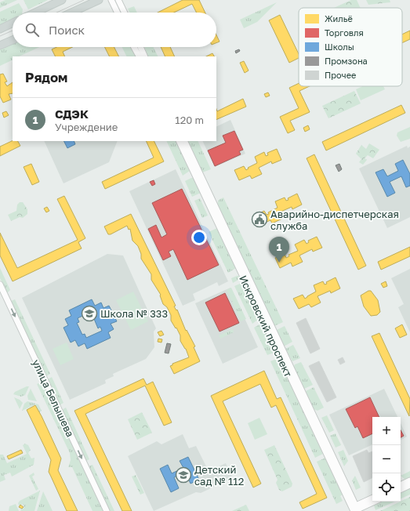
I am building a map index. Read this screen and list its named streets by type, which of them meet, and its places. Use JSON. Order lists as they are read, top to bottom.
{
  "streets": {
    "street": ["Искровский проспект", "улица Белышева"]
  },
  "one_way": ["улица Белышева"],
  "places": {
    "public building": ["Аварийно-диспетчерская служба"],
    "school or university": ["Школа № 333", "Детский сад № 112"]
  },
  "legend": [
    "Жильё",
    "Торговля",
    "Школы",
    "Промзона",
    "Прочее"
  ],
  "page": {
    "search": "Поиск",
    "heading": "Рядом",
    "list": [
      {
        "mark": "1",
        "name": "СДЭК",
        "note": "Учреждение",
        "value": "120 m"
      }
    ],
    "pins": "1",
    "map_buttons": ["+", "−"]
  }
}
